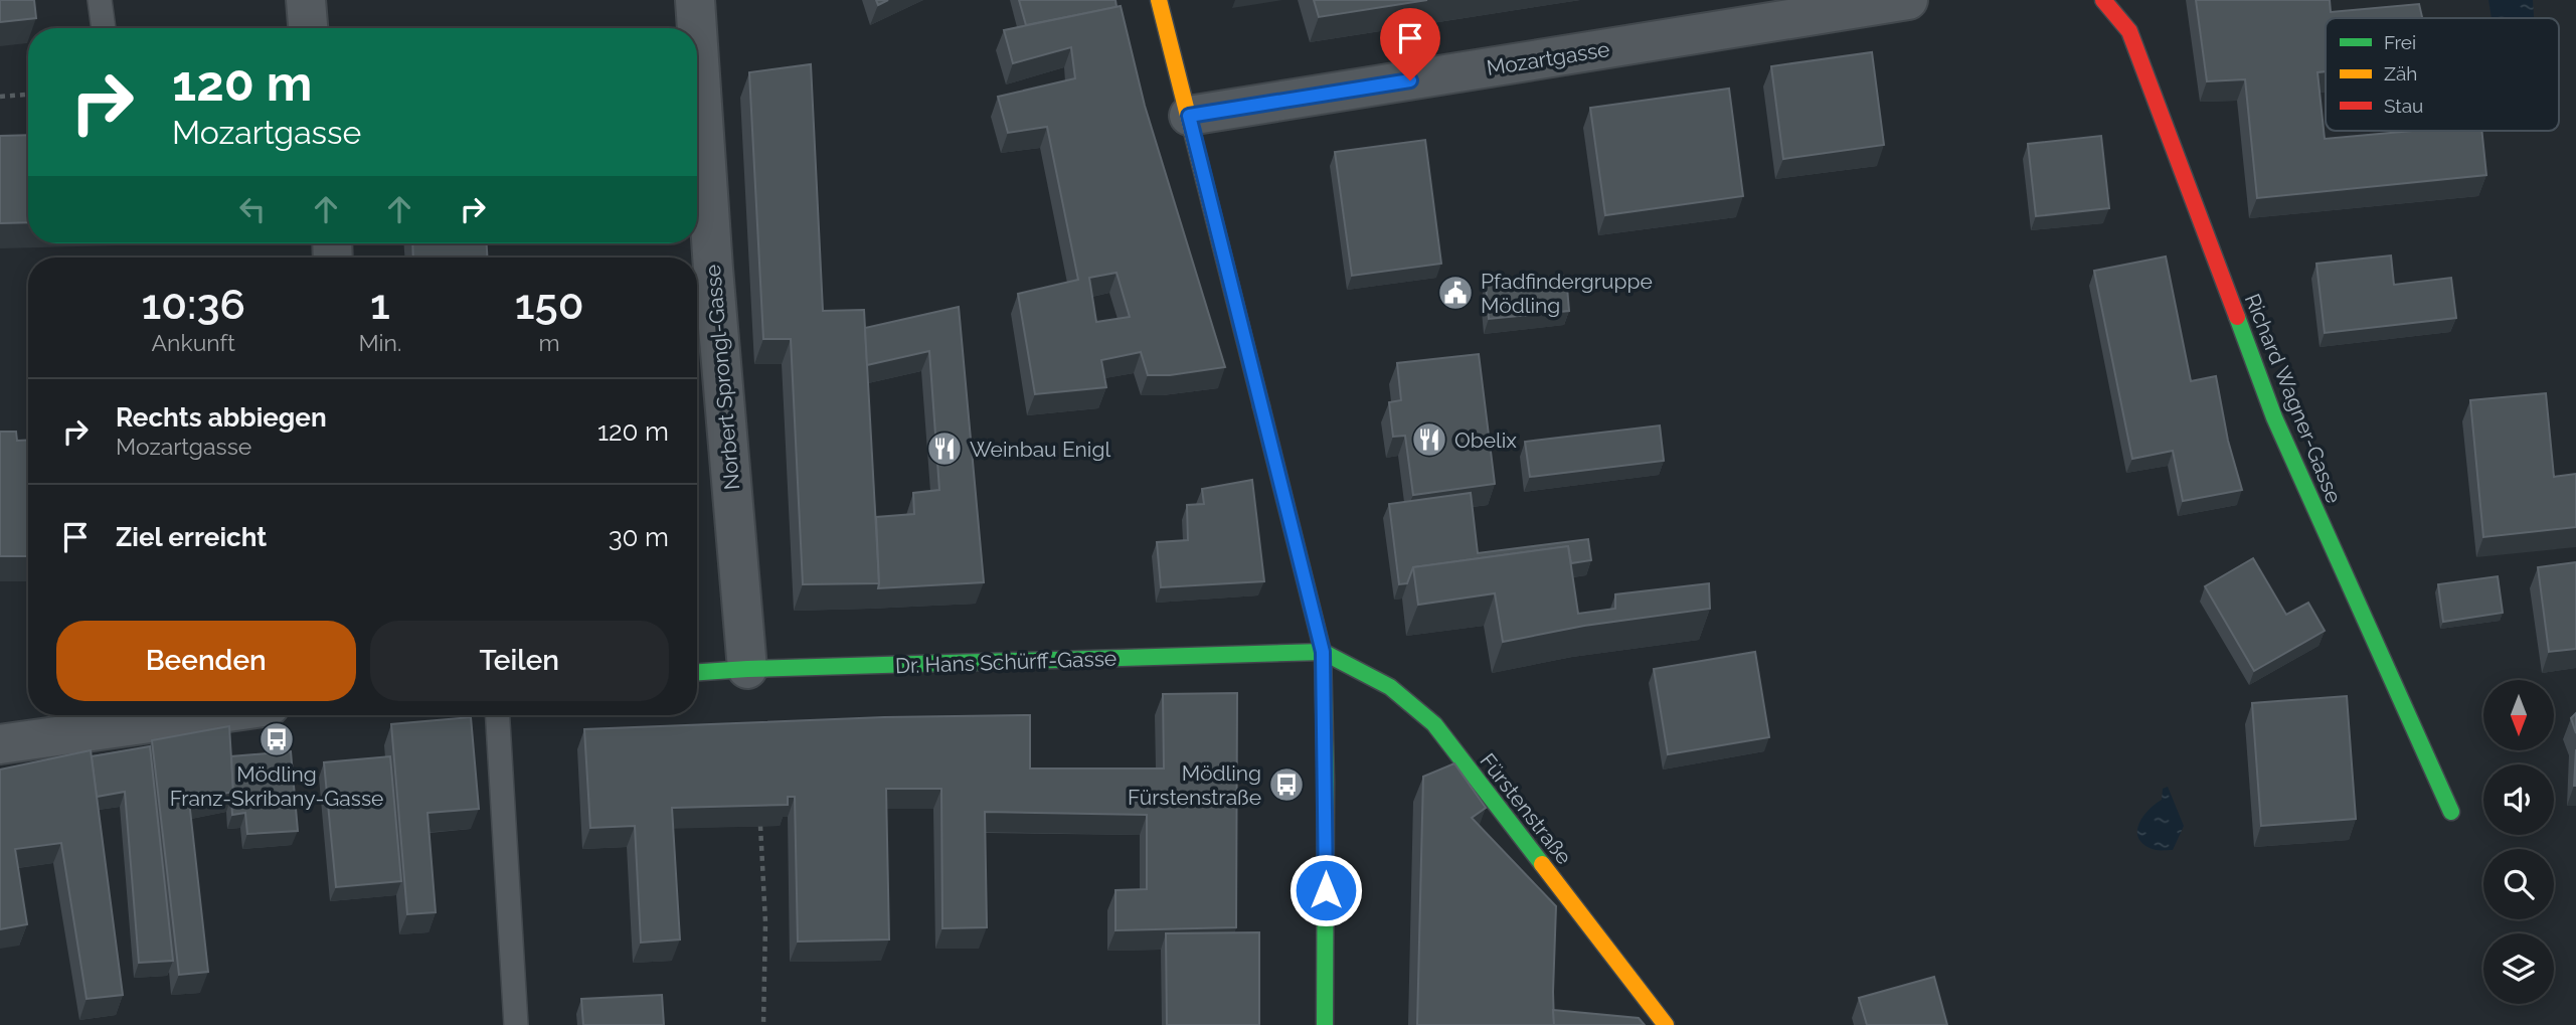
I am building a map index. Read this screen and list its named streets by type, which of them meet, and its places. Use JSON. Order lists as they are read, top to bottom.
{
  "streets": {
    "street": [
      "Mozartgasse",
      "Norbert Sprongl-Gasse",
      "Richard Wagner-Gasse",
      "Dr. Hans Schürff-Gasse",
      "Fürstenstraße"
    ]
  },
  "crossings": [
    ["Norbert Sprongl-Gasse", "Dr. Hans Schürff-Gasse"],
    ["Dr. Hans Schürff-Gasse", "Fürstenstraße"]
  ],
  "places": {
    "public building": ["Pfadfindergruppe Mödling"],
    "restaurant": ["Obelix", "Weinbau Enigl"],
    "bus stop": ["Mödling Franz-Skribany-Gasse", "Mödling Fürstenstraße"]
  },
  "legend": ["Frei", "Zäh", "Stau"],
  "north": "bottom",
  "page": {
    "turn": ["120 m", "Mozartgasse"],
    "eta": [
      "10:36",
      "Ankunft",
      "1",
      "Min.",
      "150",
      "m"
    ],
    "list": [
      {
        "name": "Rechts abbiegen",
        "note": "Mozartgasse",
        "value": "120 m"
      },
      {
        "name": "Ziel erreicht",
        "value": "30 m"
      }
    ],
    "buttons": ["Beenden", "Teilen"]
  }
}
